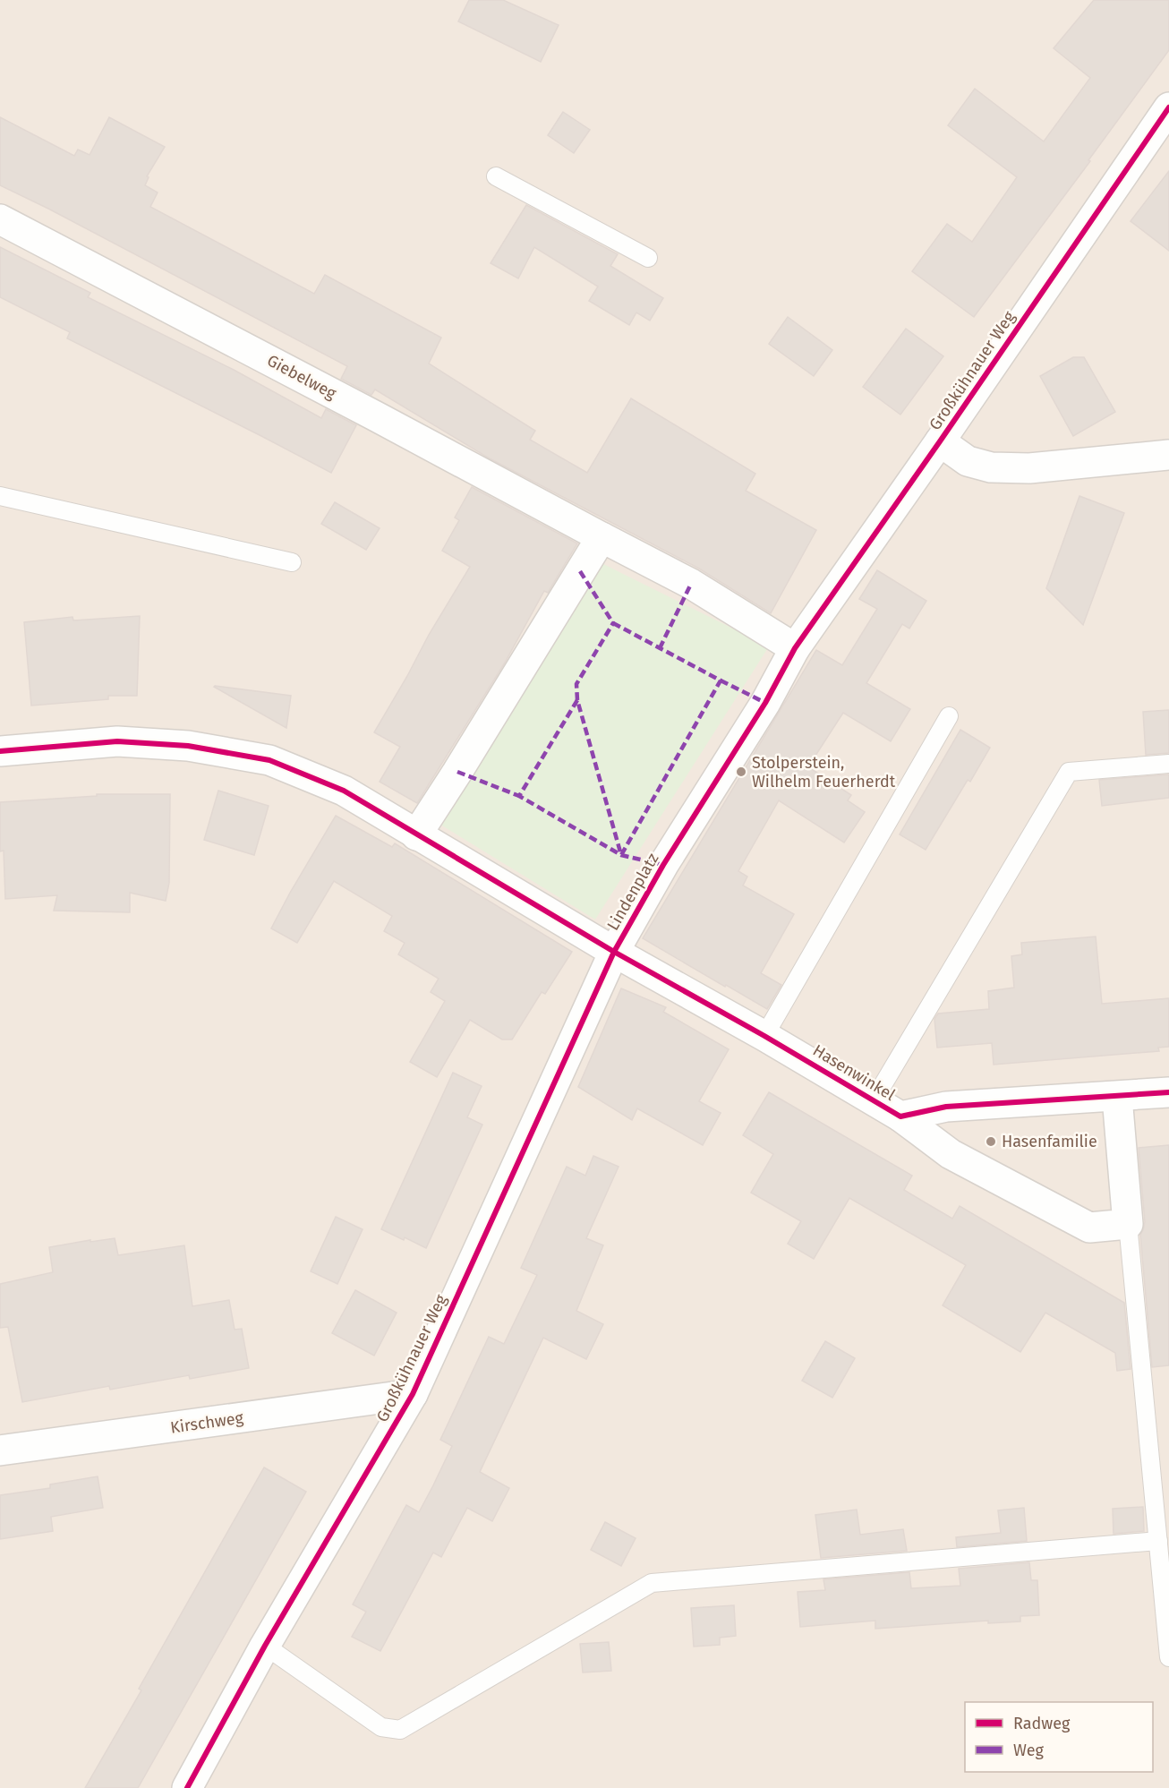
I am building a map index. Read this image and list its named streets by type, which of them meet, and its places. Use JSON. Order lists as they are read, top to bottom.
{
  "streets": {
    "street": [
      "Großkühnauer Weg",
      "Giebelweg",
      "Lindenplatz",
      "Hasenwinkel",
      "Kirschweg"
    ]
  },
  "crossings": [
    ["Großkühnauer Weg", "Lindenplatz"],
    ["Großkühnauer Weg", "Hasenwinkel"],
    ["Großkühnauer Weg", "Kirschweg"],
    ["Lindenplatz", "Hasenwinkel"]
  ],
  "places": ["Stolperstein, Wilhelm Feuerherdt", "Hasenfamilie"],
  "legend": ["Radweg", "Weg"]
}
